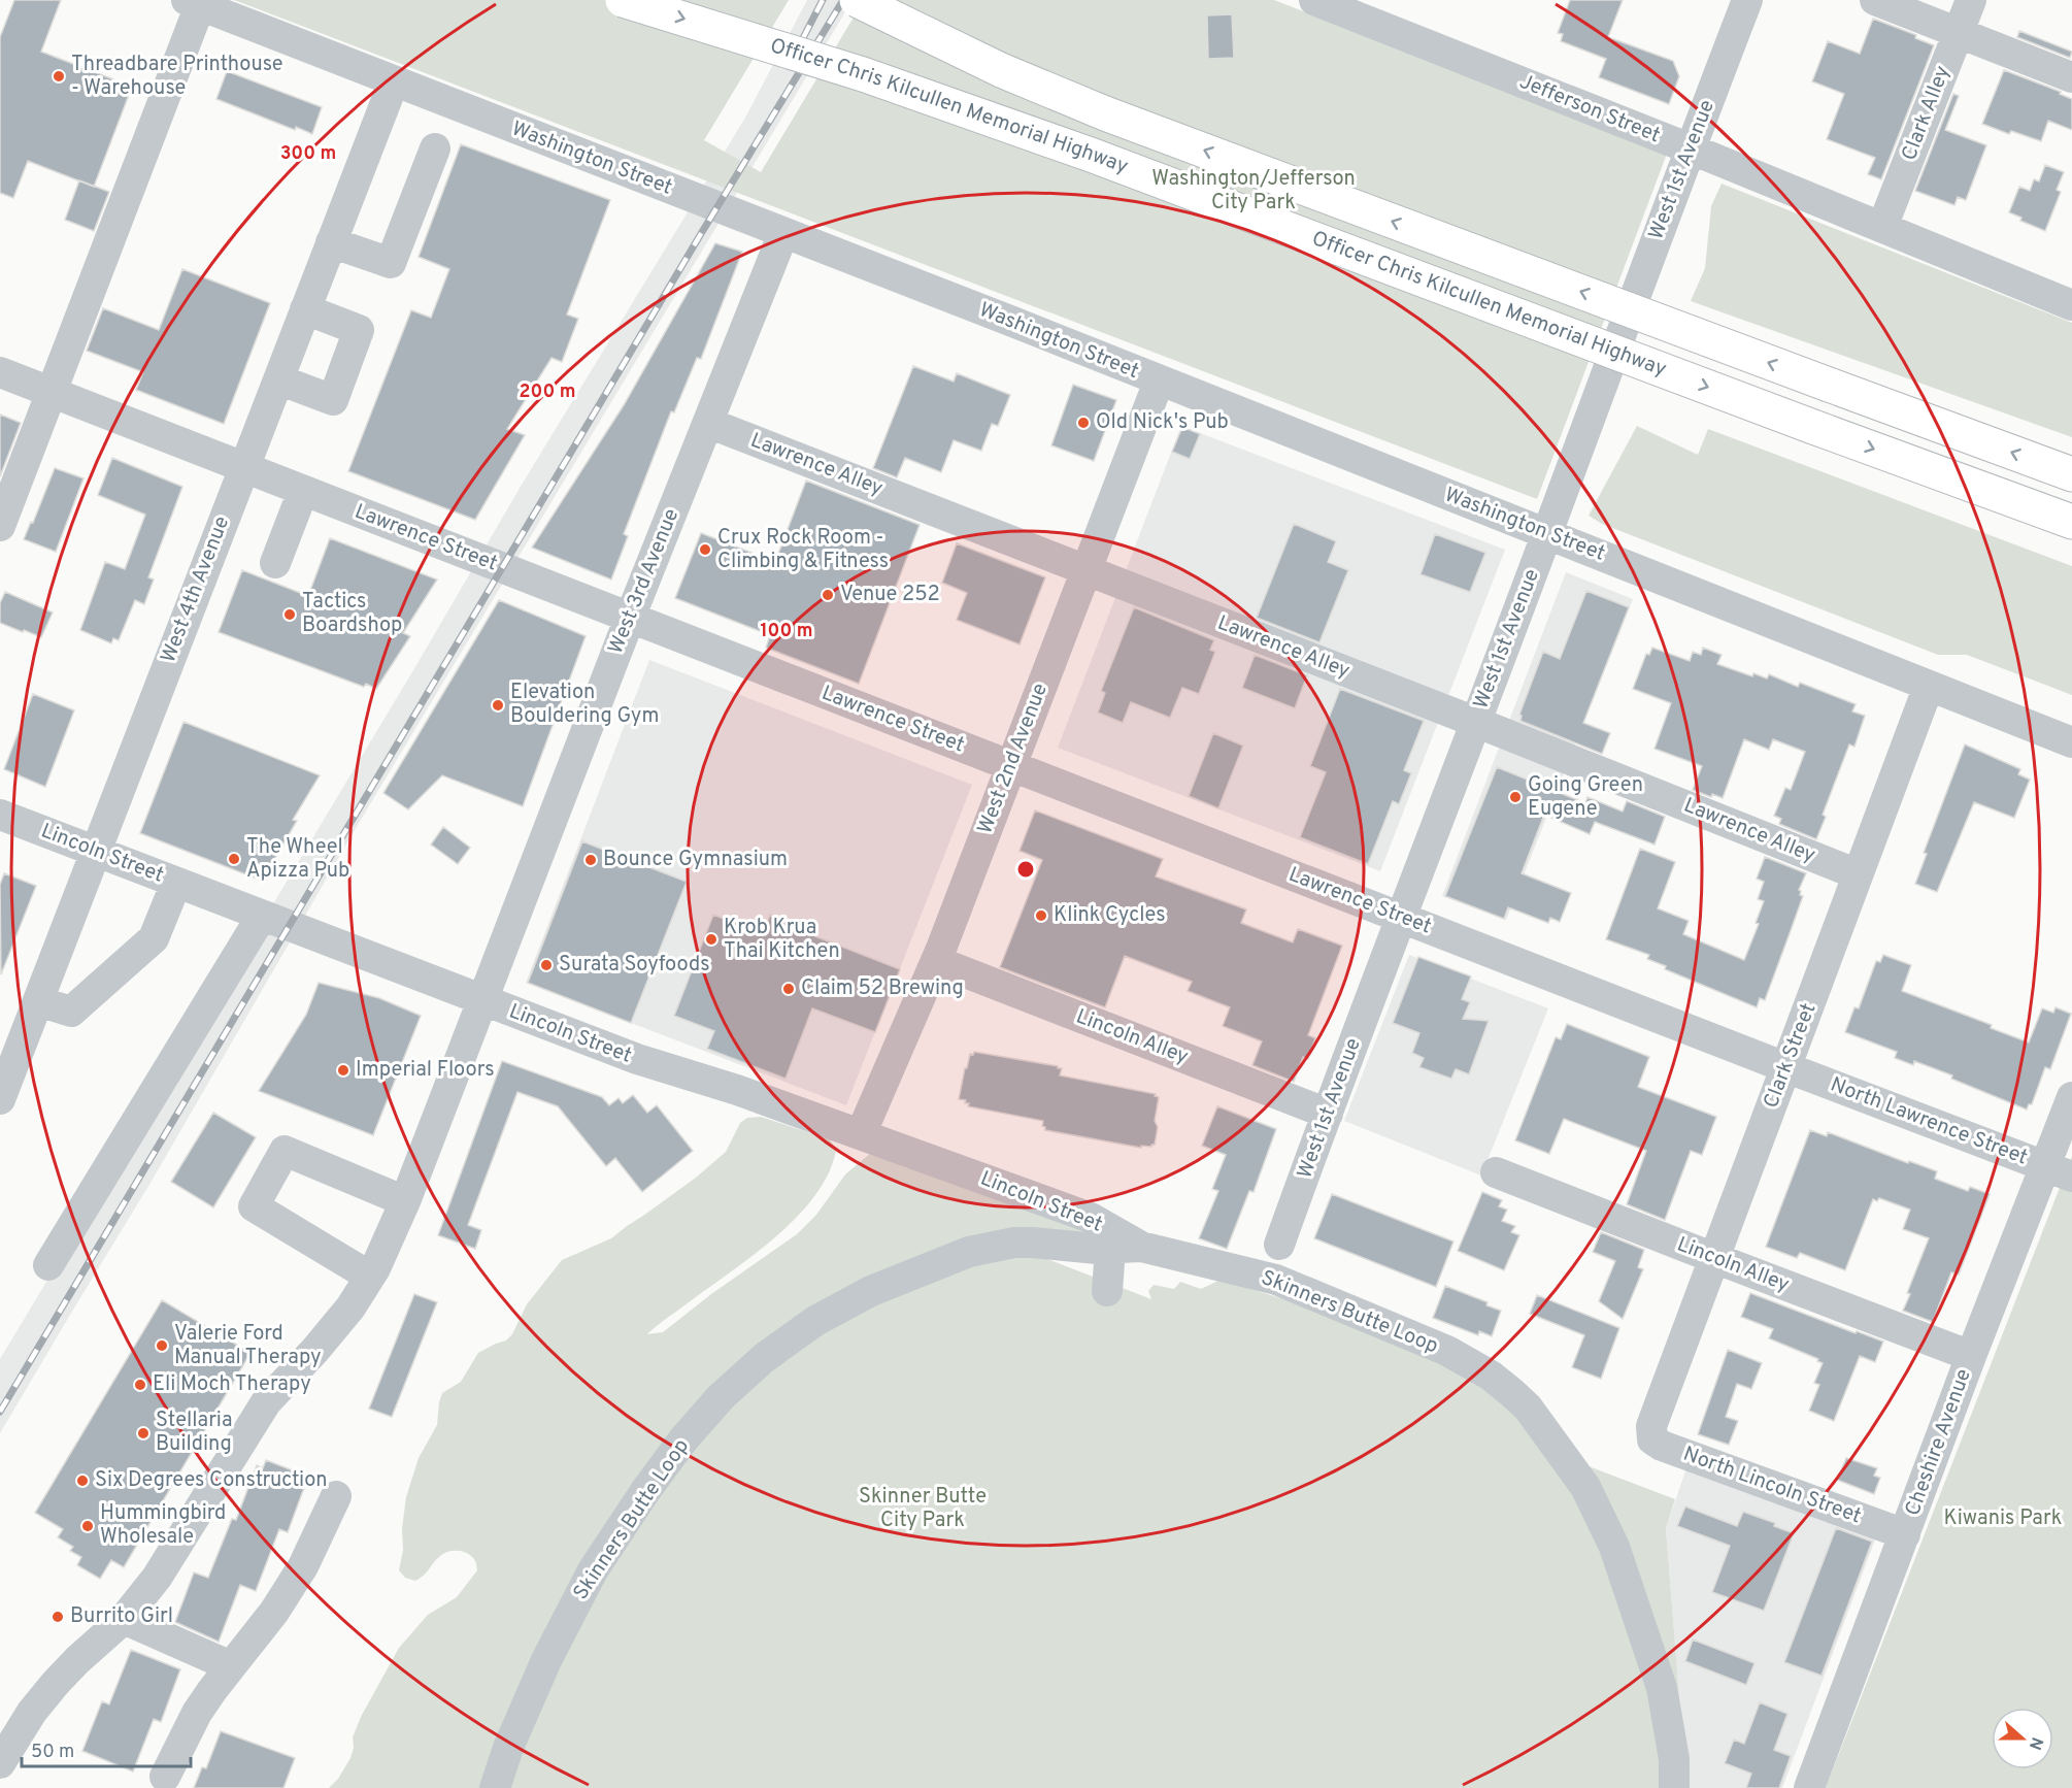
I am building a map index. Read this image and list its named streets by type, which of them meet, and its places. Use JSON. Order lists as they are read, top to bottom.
{
  "streets": {
    "highway": ["Officer Chris Kilcullen Memorial Highway"],
    "street": [
      "Jefferson Street",
      "Clark Alley",
      "Washington Street",
      "West 1st Avenue",
      "Lawrence Alley",
      "Lawrence Street",
      "West 3rd Avenue",
      "West 4th Avenue",
      "West 2nd Avenue",
      "Lincoln Street",
      "Lincoln Alley",
      "Clark Street",
      "North Lawrence Street",
      "Skinners Butte Loop",
      "Cheshire Avenue",
      "North Lincoln Street"
    ]
  },
  "crossings": [
    ["Jefferson Street", "Clark Alley"],
    ["Jefferson Street", "West 1st Avenue"],
    ["Washington Street", "West 1st Avenue"],
    ["Washington Street", "West 3rd Avenue"],
    ["Washington Street", "West 4th Avenue"],
    ["Washington Street", "West 2nd Avenue"],
    ["Washington Street", "Clark Street"],
    ["West 1st Avenue", "Lawrence Alley"],
    ["West 1st Avenue", "Lawrence Street"],
    ["West 1st Avenue", "Lincoln Alley"],
    ["Lawrence Alley", "West 3rd Avenue"],
    ["Lawrence Alley", "West 2nd Avenue"],
    ["Lawrence Alley", "Clark Street"],
    ["Lawrence Street", "West 3rd Avenue"],
    ["Lawrence Street", "West 4th Avenue"],
    ["Lawrence Street", "West 2nd Avenue"],
    ["Lawrence Street", "Clark Street"],
    ["Lawrence Street", "North Lawrence Street"],
    ["West 3rd Avenue", "Lincoln Street"],
    ["West 4th Avenue", "Lincoln Street"],
    ["West 2nd Avenue", "Lincoln Street"],
    ["West 2nd Avenue", "Lincoln Alley"],
    ["Lincoln Street", "Skinners Butte Loop"],
    ["Lincoln Alley", "Clark Street"],
    ["Lincoln Alley", "Cheshire Avenue"],
    ["Clark Street", "North Lawrence Street"],
    ["Clark Street", "North Lincoln Street"],
    ["North Lawrence Street", "Cheshire Avenue"],
    ["Cheshire Avenue", "North Lincoln Street"]
  ],
  "parks": ["Washington/Jefferson City Park", "Skinner Butte City Park", "Kiwanis Park"],
  "places": [
    "Threadbare Printhouse - Warehouse",
    "Old Nick's Pub",
    "Crux Rock Room - Climbing & Fitness",
    "Venue 252",
    "Tactics Boardshop",
    "Elevation Bouldering Gym",
    "Going Green Eugene",
    "The Wheel Apizza Pub",
    "Bounce Gymnasium",
    "Klink Cycles",
    "Krob Krua Thai Kitchen",
    "Surata Soyfoods",
    "Claim 52 Brewing",
    "Imperial Floors",
    "Valerie Ford Manual Therapy",
    "Eli Moch Therapy",
    "Stellaria Building",
    "Six Degrees Construction",
    "Hummingbird Wholesale",
    "Burrito Girl"
  ],
  "scale_bar": "50 m",
  "north": "right",
  "rings": ["300 m", "200 m", "100 m"]
}
